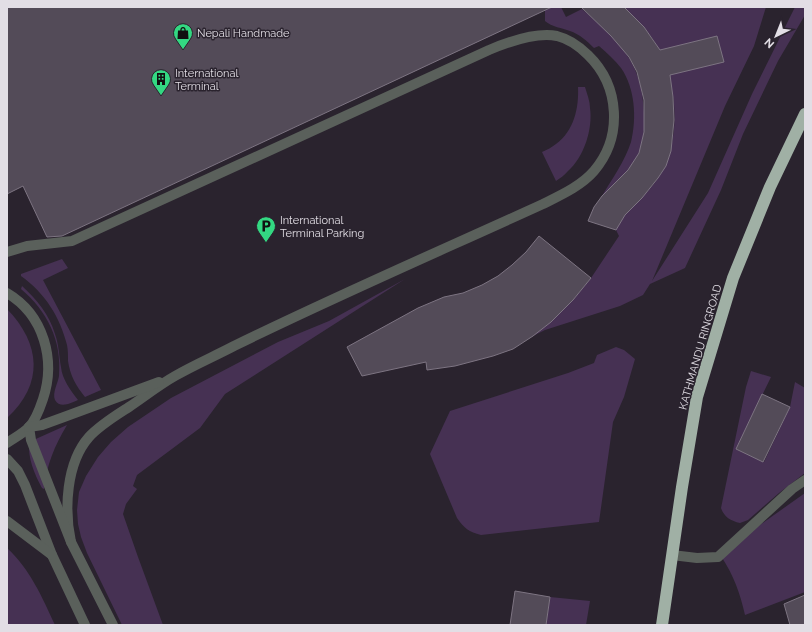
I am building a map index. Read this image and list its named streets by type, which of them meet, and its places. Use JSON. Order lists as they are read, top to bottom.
{
  "streets": {
    "highway": ["KATHMANDU RINGROAD"]
  },
  "places": {
    "shop": ["Nepali Handmade"],
    "building": ["International Terminal"],
    "parking": ["International Terminal Parking"]
  },
  "north": "bottom left"
}
